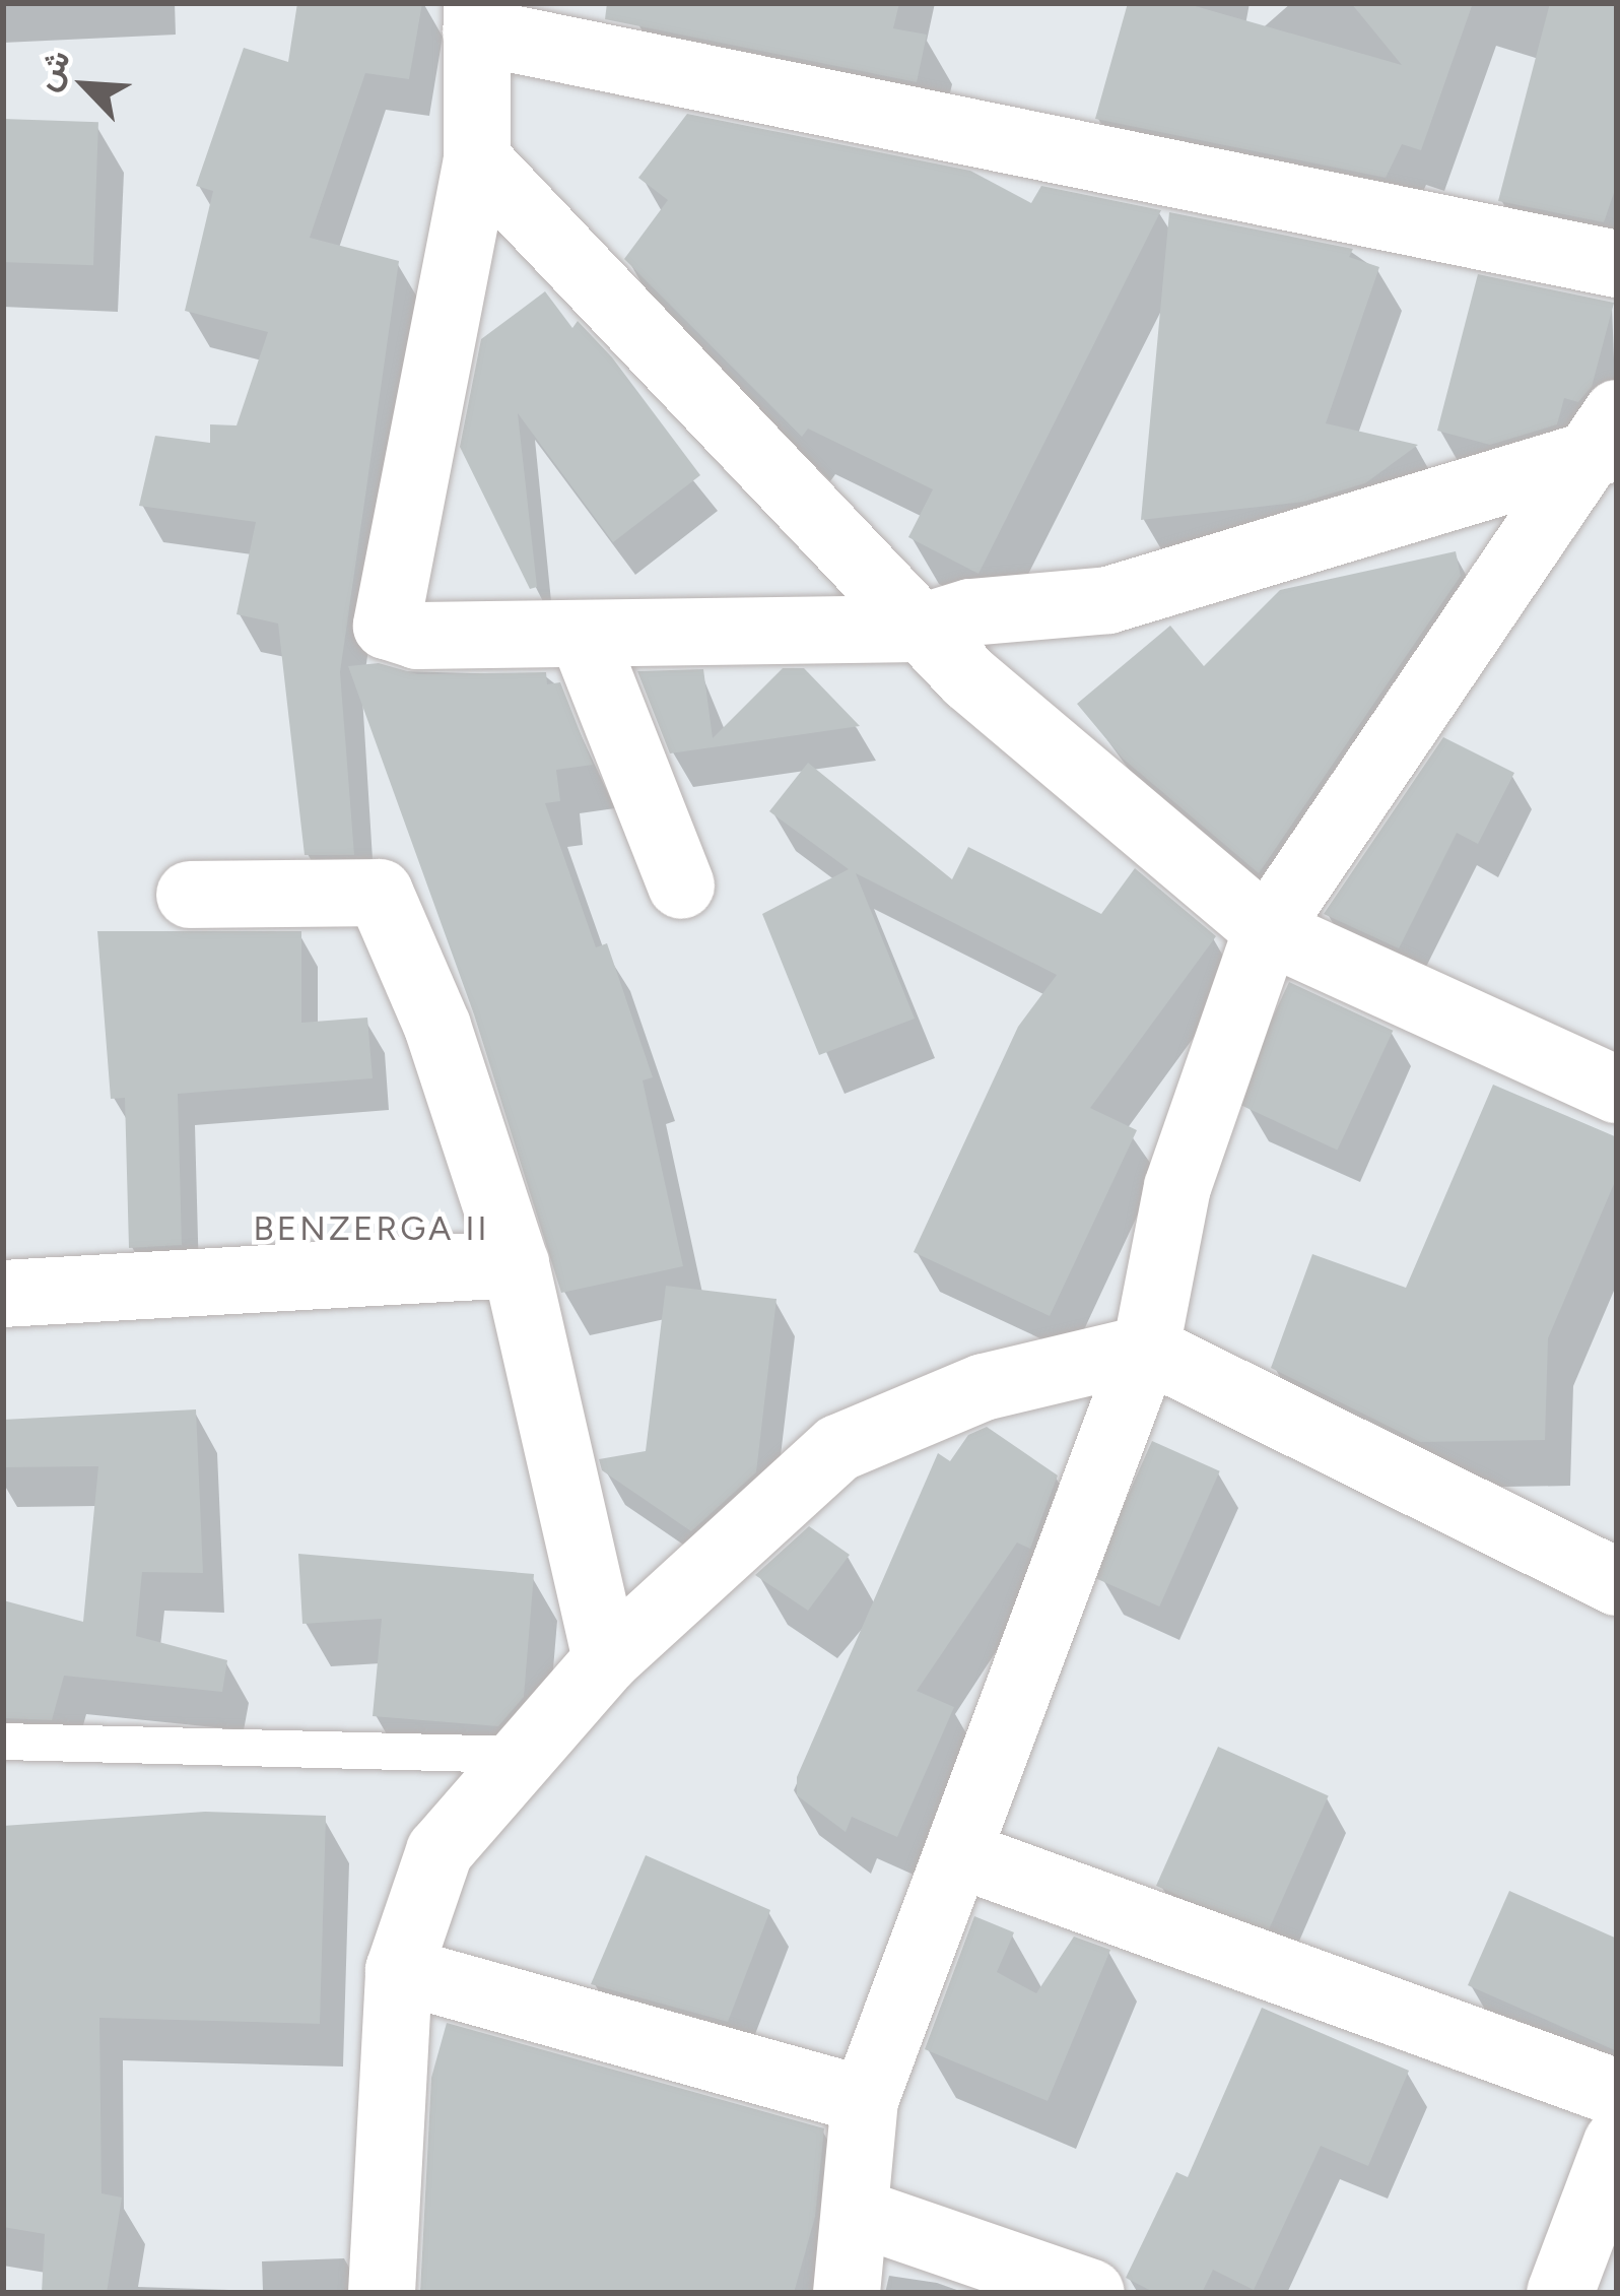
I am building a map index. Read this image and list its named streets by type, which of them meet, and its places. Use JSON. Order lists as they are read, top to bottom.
{
  "districts": ["BENZERGA II"],
  "north": "top left"
}
